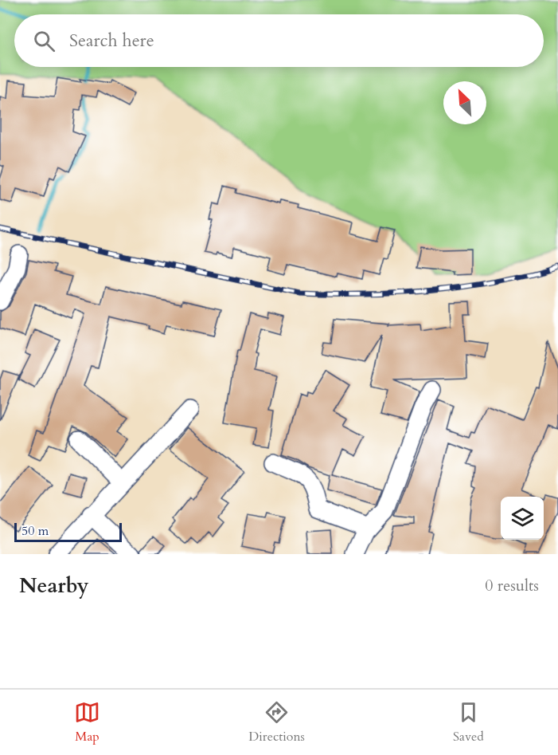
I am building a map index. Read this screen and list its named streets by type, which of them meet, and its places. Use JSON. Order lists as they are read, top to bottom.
{
  "scale_bar": "50 m",
  "north": "top left",
  "page": {
    "search": "Search here",
    "scale": "50 m",
    "heading": ["Nearby", "0 results"],
    "nav": ["Map", "Directions", "Saved"]
  }
}
